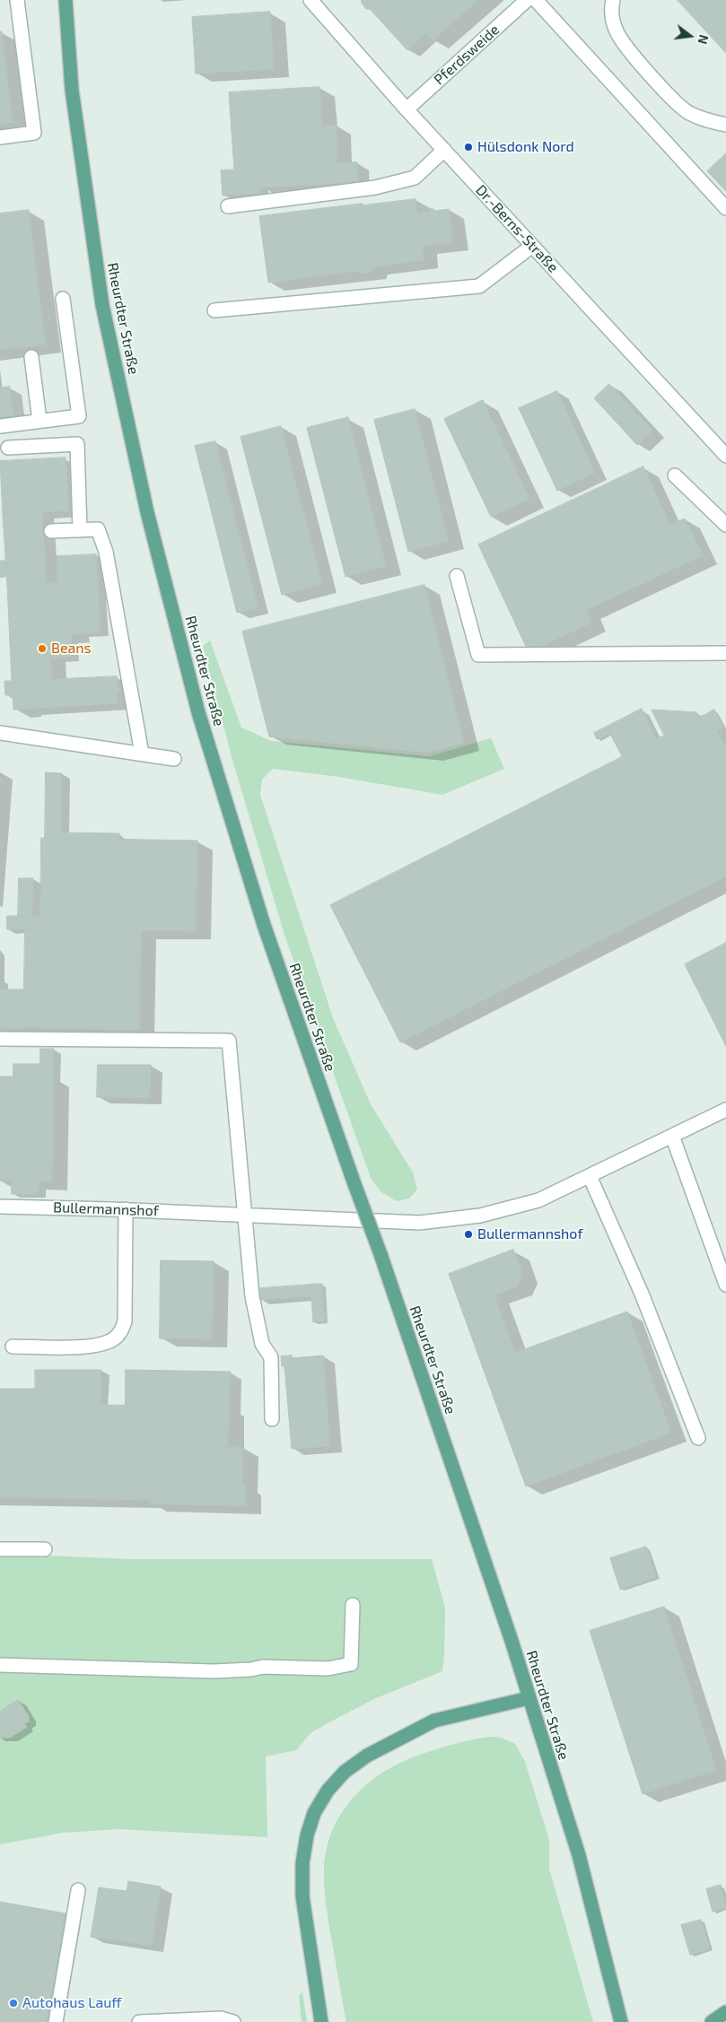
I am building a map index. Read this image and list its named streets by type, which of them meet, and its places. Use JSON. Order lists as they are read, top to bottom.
{
  "streets": {
    "main road": ["Rheurdter Straße"],
    "street": ["Pferdsweide", "Dr.-Berns-Straße", "Bullermannshof"]
  },
  "crossings": [
    ["Pferdsweide", "Dr.-Berns-Straße"]
  ],
  "places": [
    "Hülsdonk Nord",
    "Beans",
    "Bullermannshof",
    "Autohaus Lauff"
  ],
  "north": "right"
}
